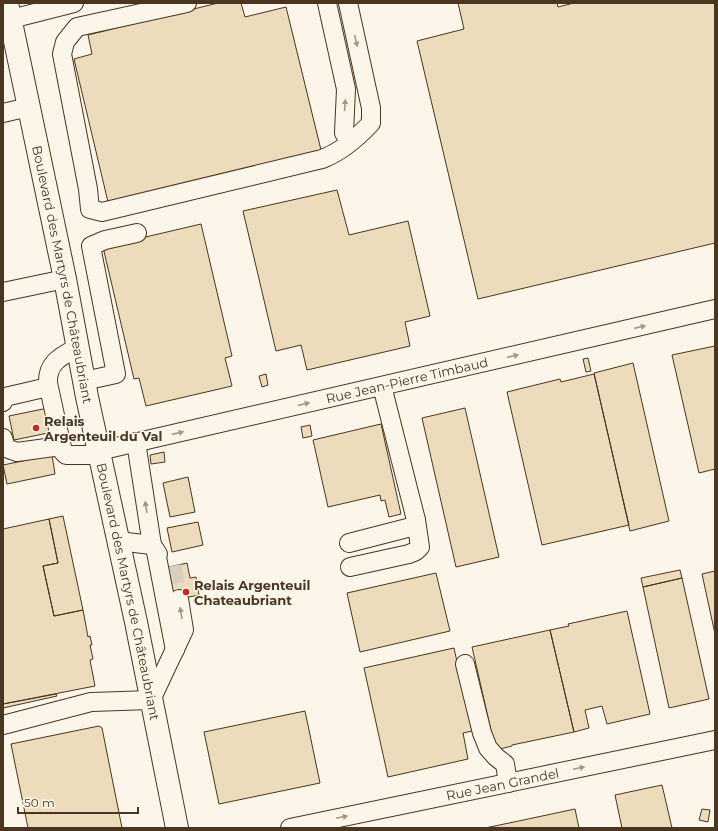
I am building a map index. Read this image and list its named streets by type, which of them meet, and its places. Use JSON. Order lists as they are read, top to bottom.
{
  "streets": {
    "main road": ["Boulevard des Martyrs de Châteaubriant"],
    "street": ["Rue Jean-Pierre Timbaud", "Rue Jean Grandel"]
  },
  "crossings": [
    ["Boulevard des Martyrs de Châteaubriant", "Rue Jean-Pierre Timbaud"]
  ],
  "one_way": ["Rue Jean-Pierre Timbaud", "Rue Jean Grandel"],
  "places": ["Relais Argenteuil du Val", "Relais Argenteuil Chateaubriant"],
  "scale_bar": "50 m"
}
